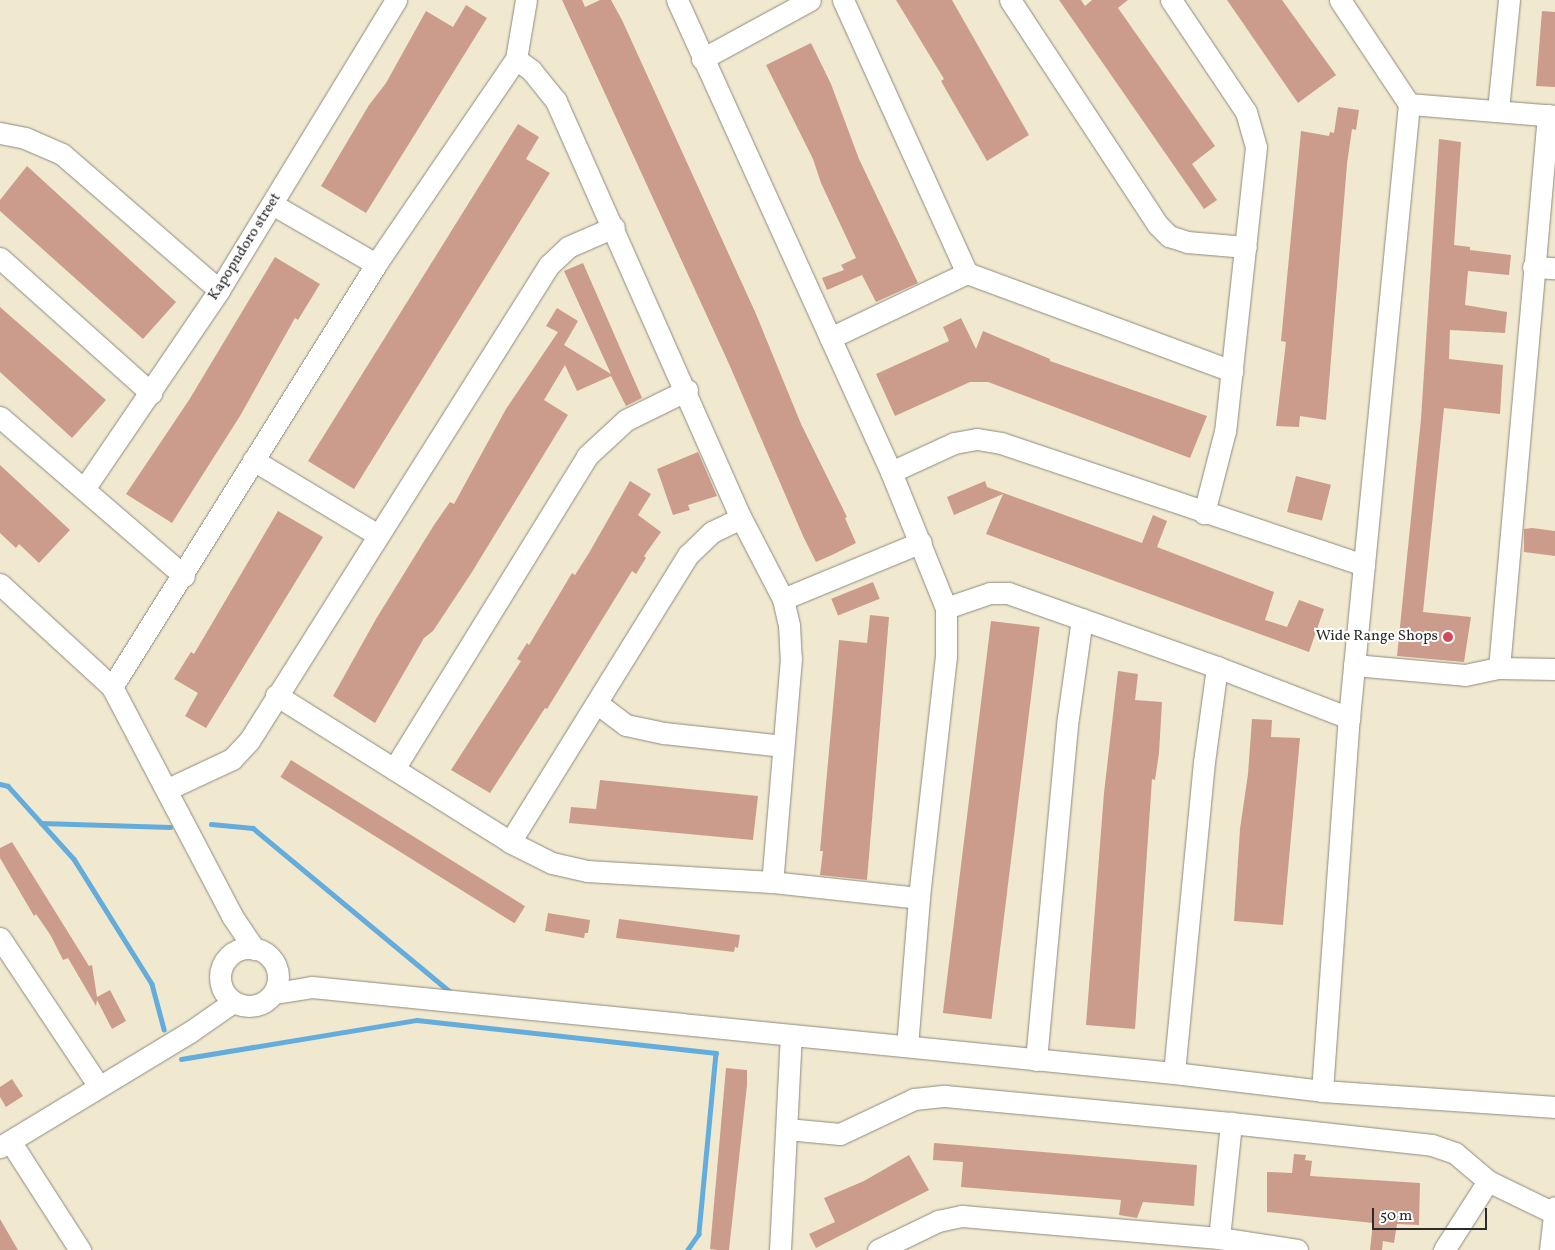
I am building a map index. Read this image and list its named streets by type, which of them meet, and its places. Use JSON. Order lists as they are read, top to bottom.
{
  "streets": {
    "street": ["Kapopndoro street"]
  },
  "places": ["Wide Range Shops"],
  "scale_bar": "50 m"
}
